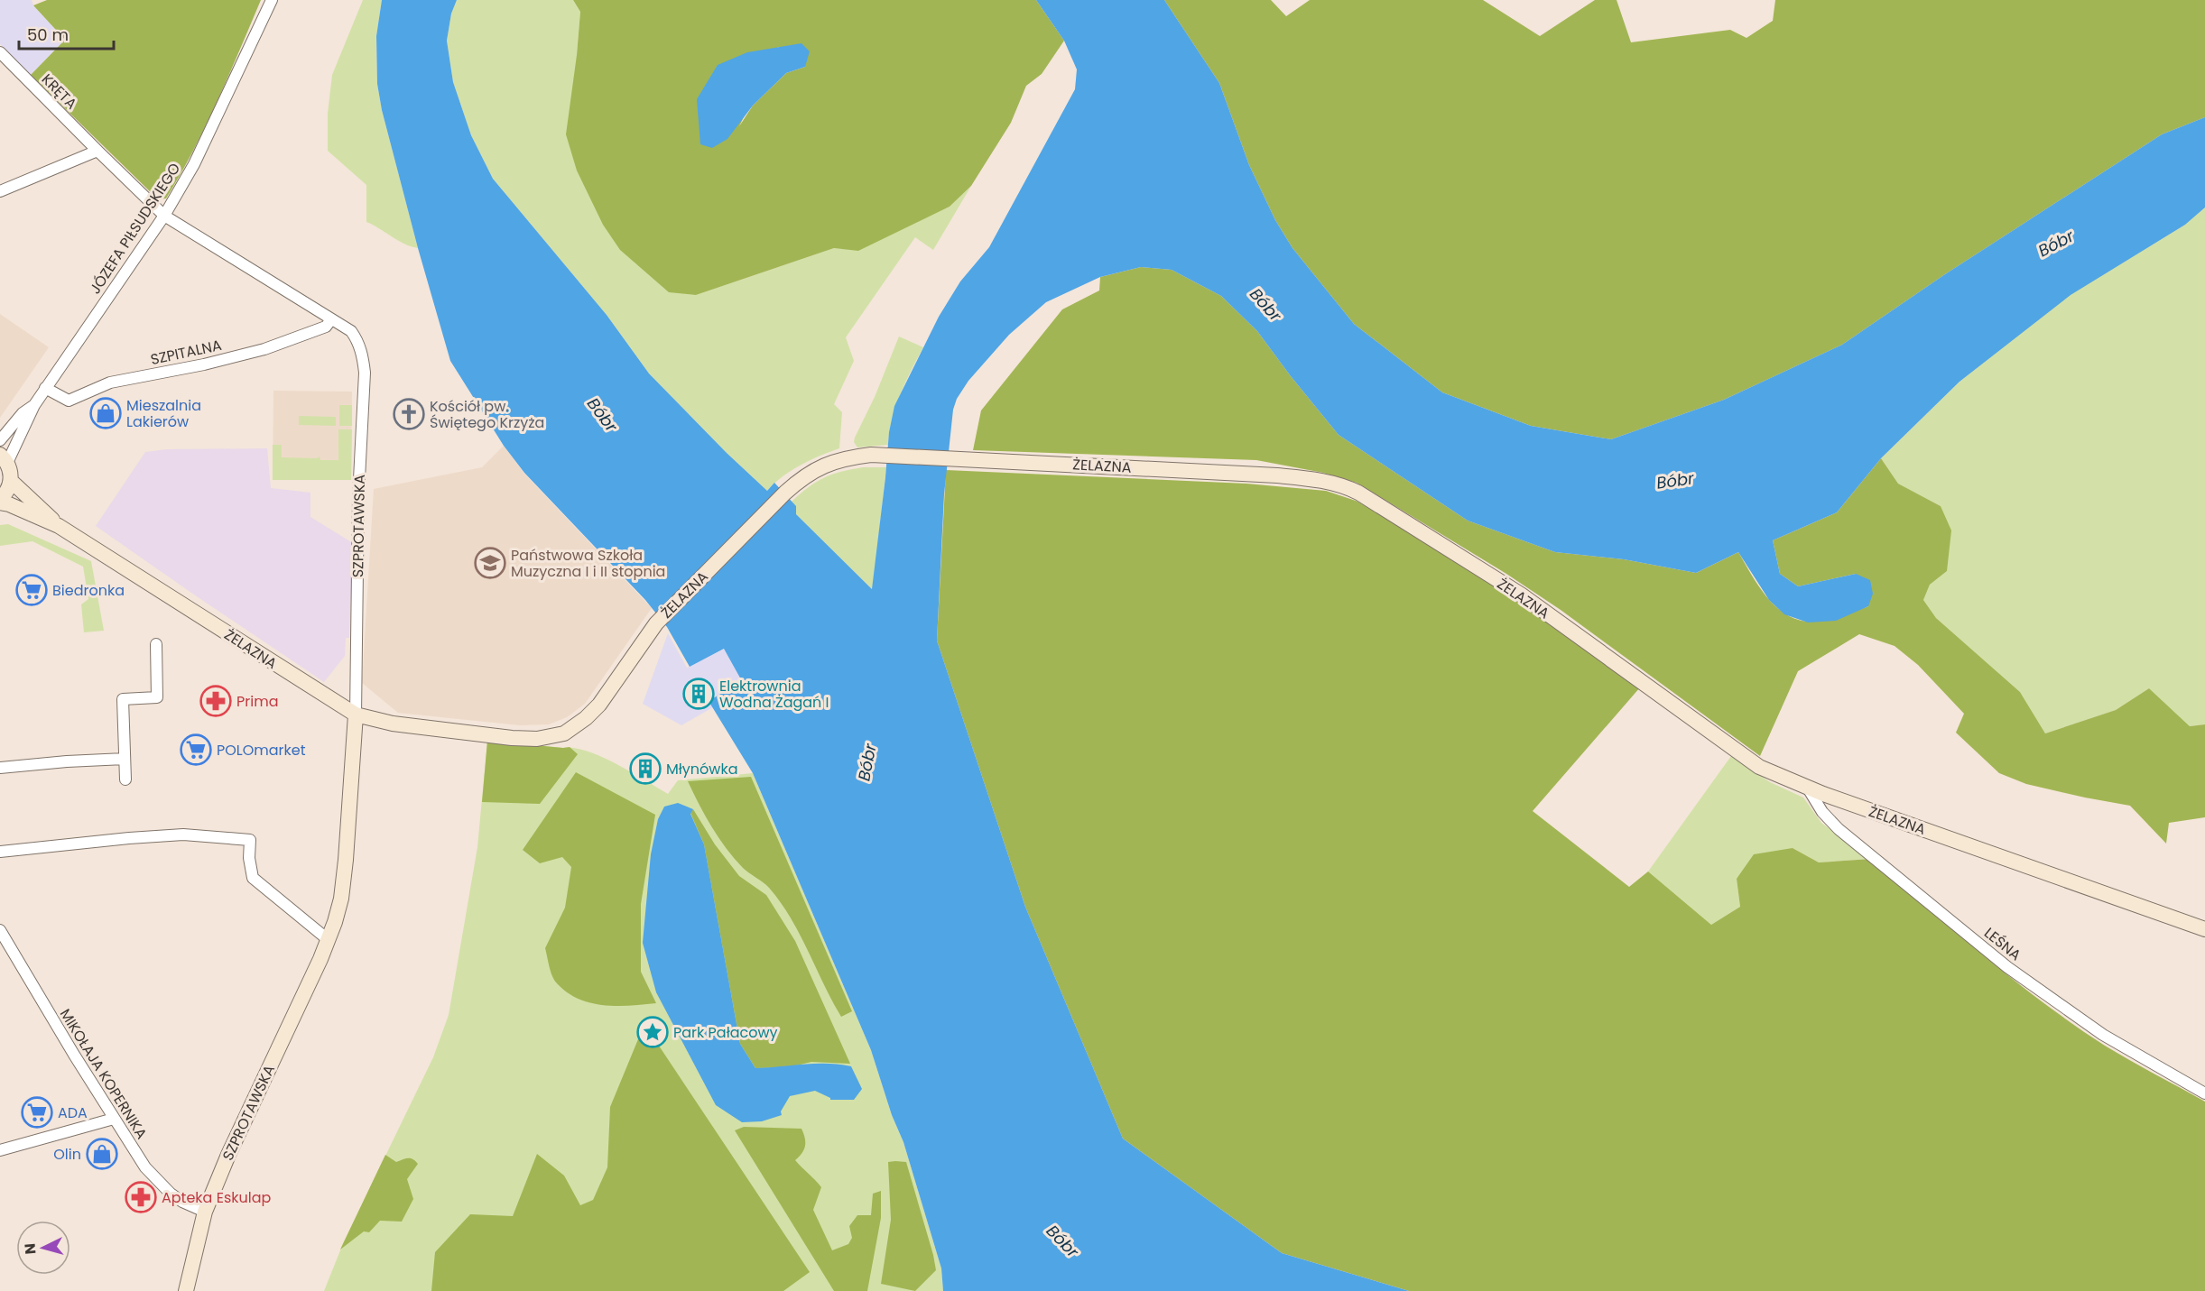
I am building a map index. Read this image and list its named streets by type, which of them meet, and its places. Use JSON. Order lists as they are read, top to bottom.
{
  "streets": {
    "street": [
      "KRĘTA",
      "JÓZEFA PIŁSUDSKIEGO",
      "SZPITALNA",
      "ŻELAZNA",
      "SZPROTAWSKA",
      "LEŚNA",
      "MIKOŁAJA KOPERNIKA"
    ]
  },
  "crossings": [
    ["KRĘTA", "JÓZEFA PIŁSUDSKIEGO"],
    ["KRĘTA", "SZPROTAWSKA"],
    ["JÓZEFA PIŁSUDSKIEGO", "SZPITALNA"],
    ["JÓZEFA PIŁSUDSKIEGO", "SZPROTAWSKA"],
    ["SZPITALNA", "SZPROTAWSKA"],
    ["ŻELAZNA", "SZPROTAWSKA"],
    ["ŻELAZNA", "LEŚNA"],
    ["SZPROTAWSKA", "MIKOŁAJA KOPERNIKA"]
  ],
  "water": ["Bóbr"],
  "places": {
    "shop": ["Mieszalnia Lakierów", "Olin"],
    "church": ["Kościół pw. Świętego Krzyża"],
    "school or university": ["Państwowa Szkoła Muzyczna I i II stopnia"],
    "supermarket": ["Biedronka", "POLOmarket", "ADA"],
    "building": ["Elektrownia Wodna Żagań I", "Młynówka"],
    "pharmacy": ["Prima", "Apteka Eskulap"],
    "place": ["Park Pałacowy"]
  },
  "scale_bar": "50 m",
  "north": "left"
}
